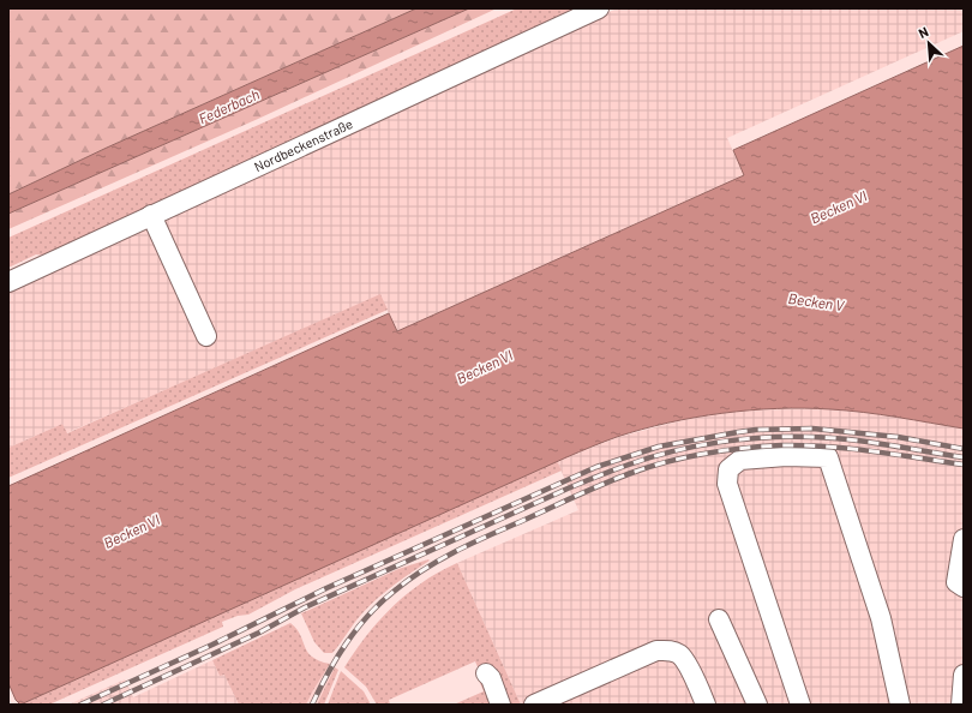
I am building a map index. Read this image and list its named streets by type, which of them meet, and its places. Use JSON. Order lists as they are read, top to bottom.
{
  "streets": {
    "street": ["Nordbeckenstraße"]
  },
  "water": ["Federbach", "Becken VI", "Becken V"],
  "north": "top left"
}
